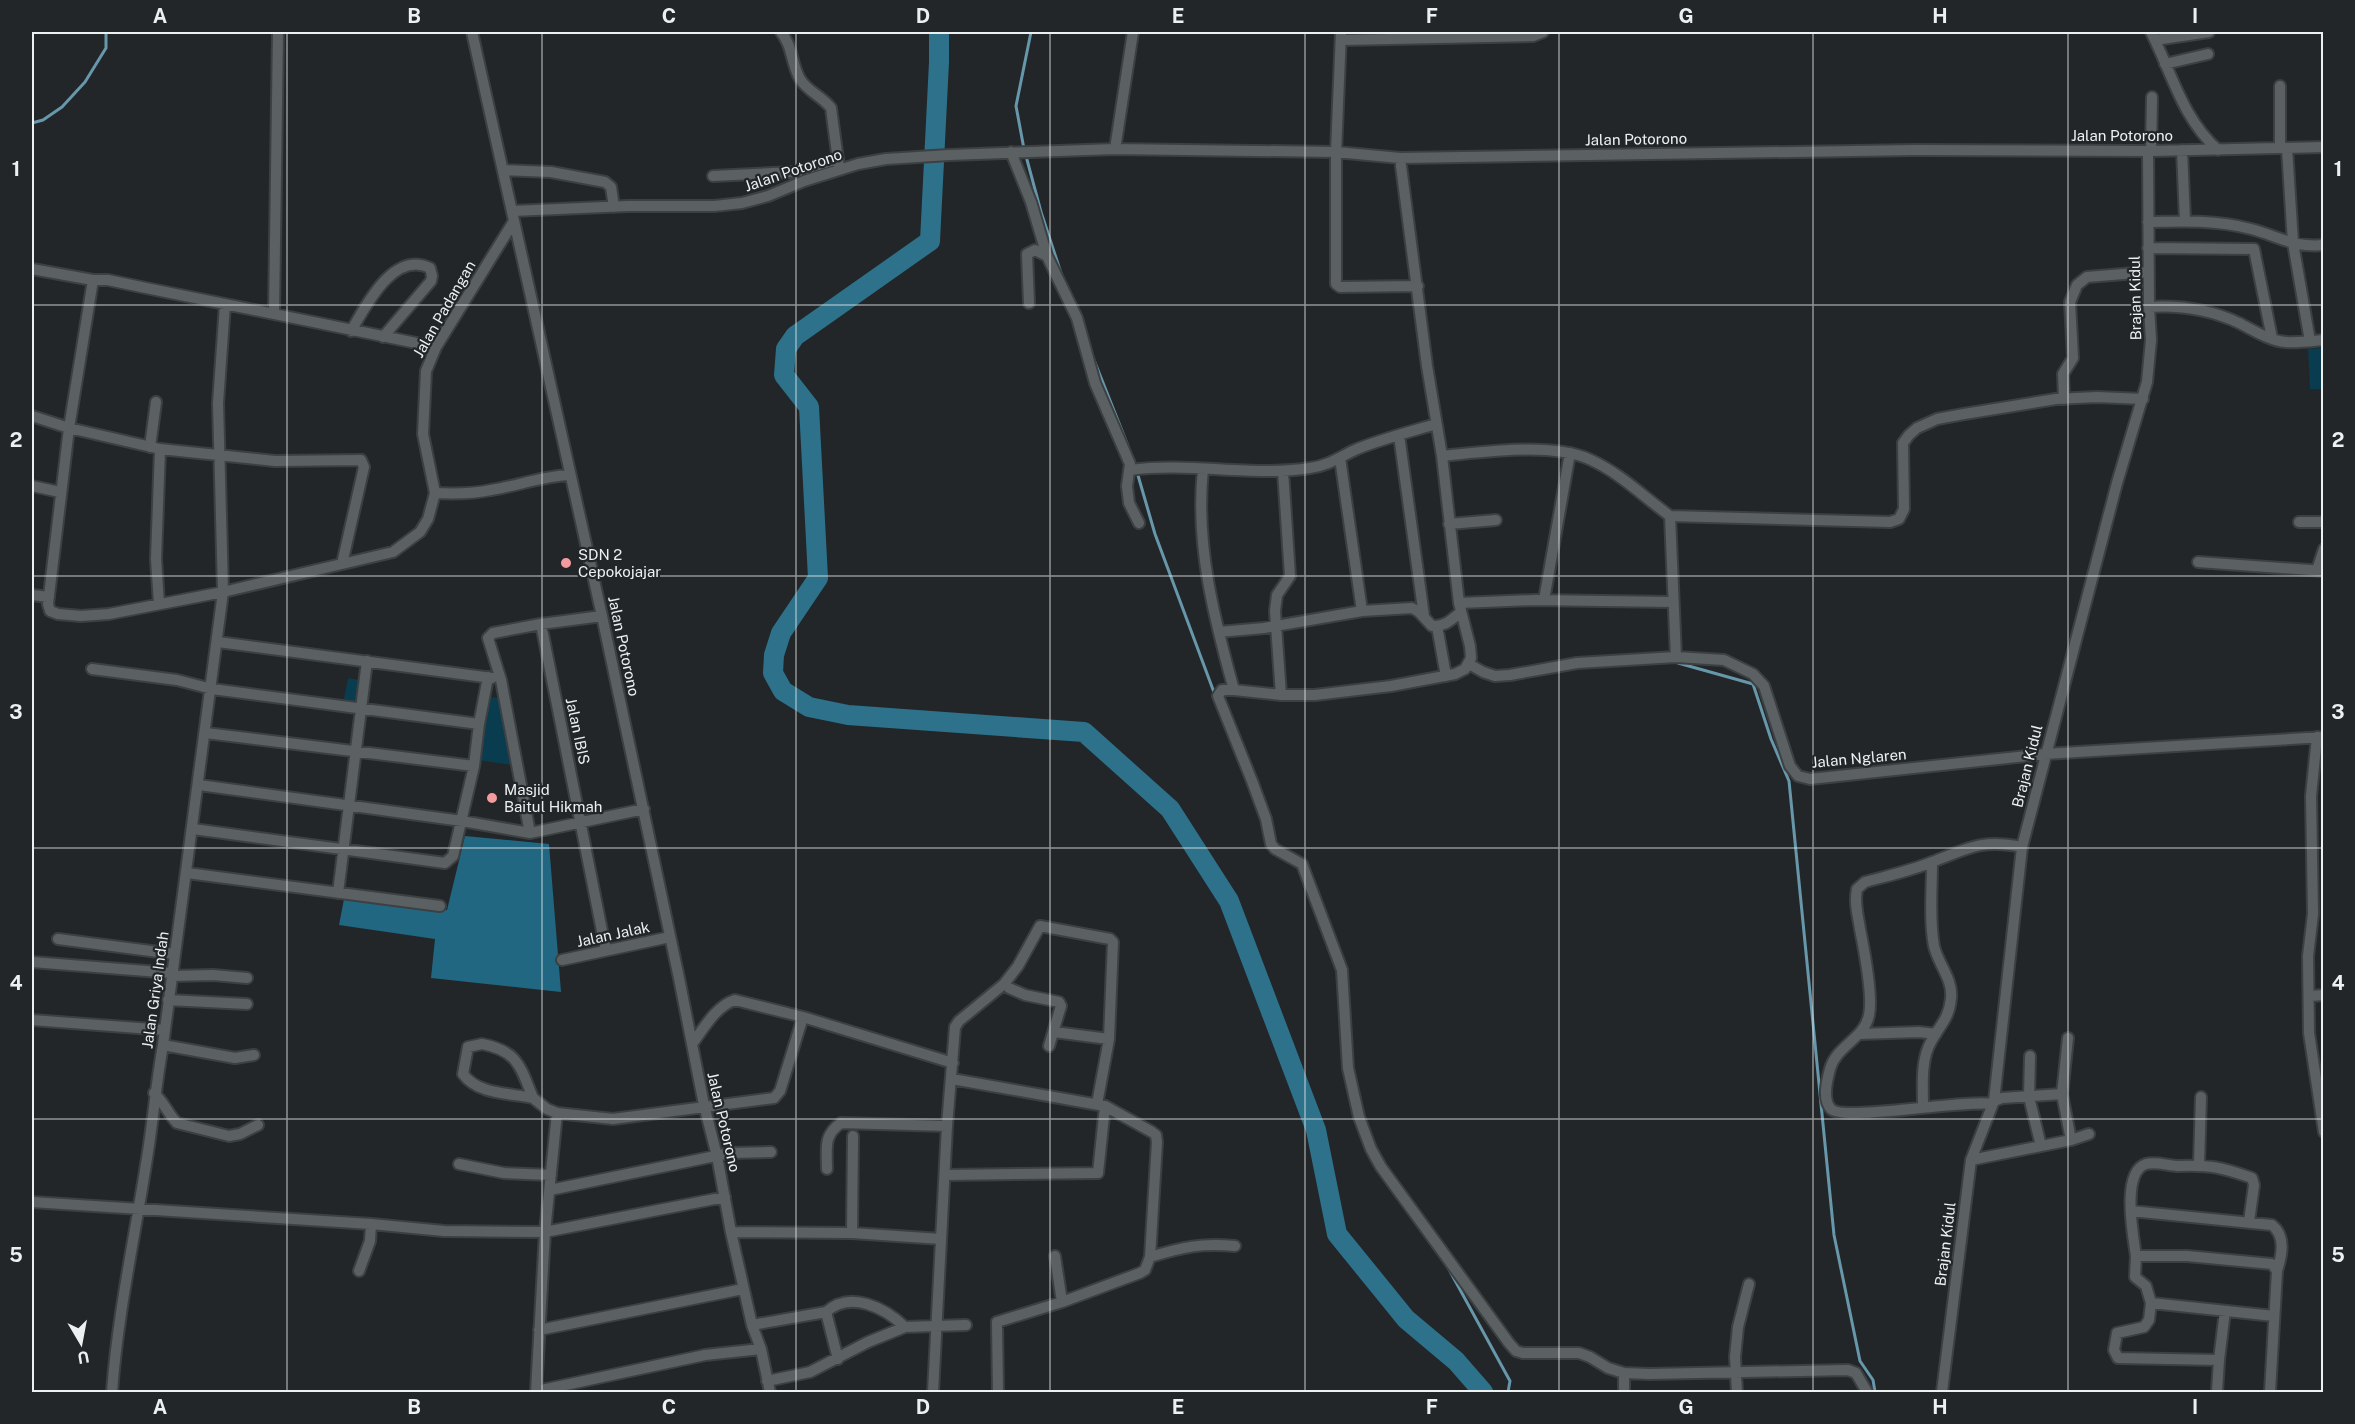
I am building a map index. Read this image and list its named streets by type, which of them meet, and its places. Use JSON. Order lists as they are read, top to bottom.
{
  "streets": {
    "street": [
      "Jalan Potorono",
      "Brajan Kidul",
      "Jalan Padangan",
      "Jalan IBIS",
      "Jalan Nglaren",
      "Jalan Jalak",
      "Jalan Griya Indah"
    ]
  },
  "crossings": [
    ["Jalan Potorono", "Brajan Kidul"],
    ["Jalan Potorono", "Jalan Padangan"],
    ["Jalan Potorono", "Jalan Jalak"],
    ["Brajan Kidul", "Jalan Nglaren"],
    ["Jalan Padangan", "Jalan Griya Indah"],
    ["Jalan IBIS", "Jalan Jalak"]
  ],
  "places": ["SDN 2 Cepokojajar", "Masjid Baitul Hikmah"],
  "north": "bottom",
  "grid": {
    "columns": [
      "A",
      "B",
      "C",
      "D",
      "E",
      "F",
      "G",
      "H",
      "I"
    ],
    "rows": [
      "1",
      "2",
      "3",
      "4",
      "5"
    ]
  }
}
